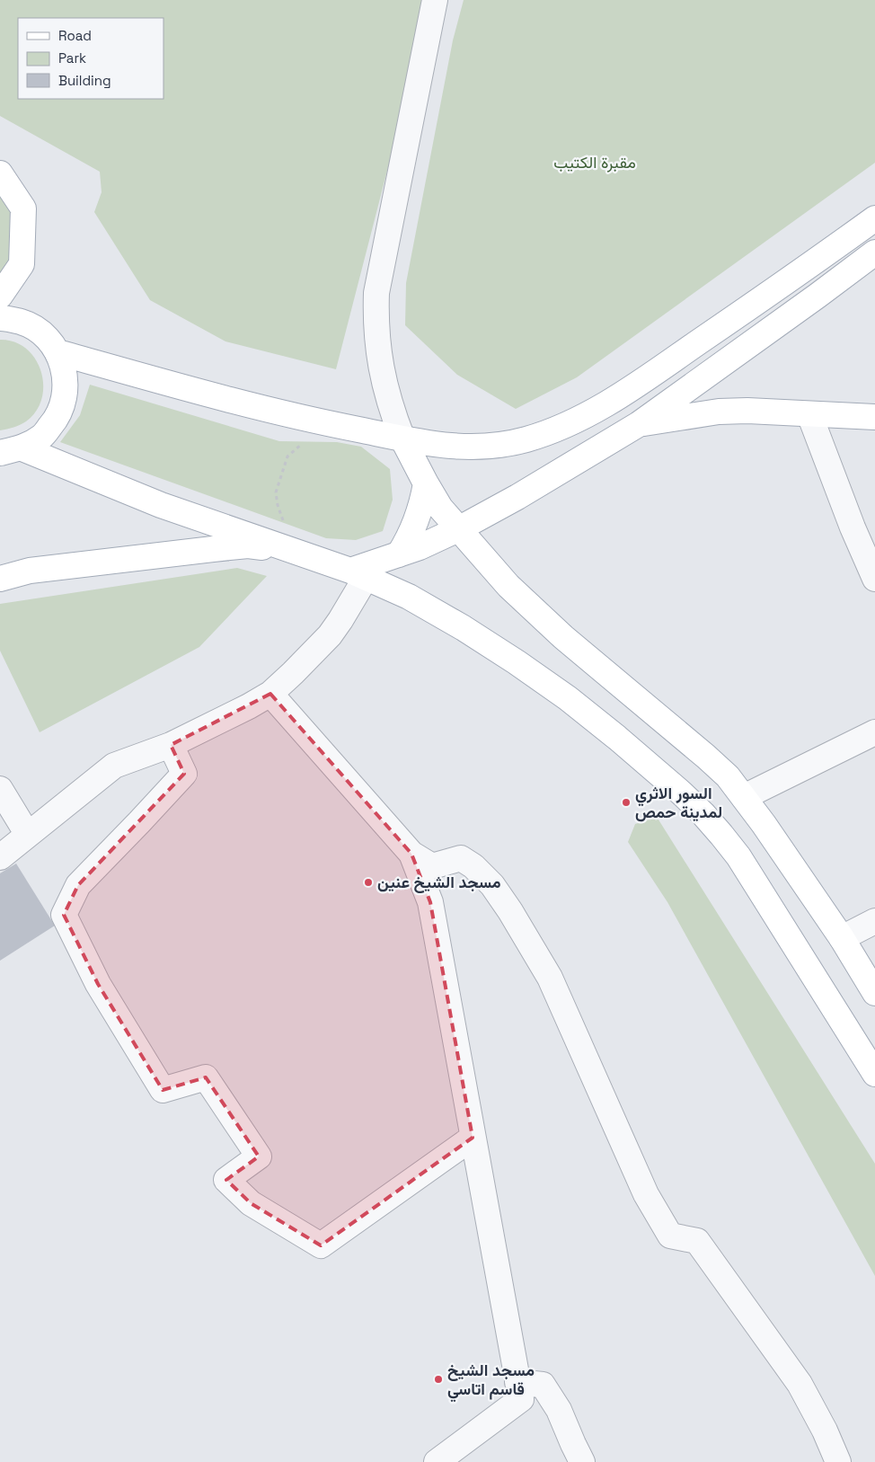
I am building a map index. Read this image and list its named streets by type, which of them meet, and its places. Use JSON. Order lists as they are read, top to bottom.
{
  "parks": ["مقبرة الكتيب"],
  "places": ["السور الاثري لمدينة حمص", "مسجد الشيخ عنين", "مسجد الشيخ قاسم اتاسي"],
  "legend": ["Road", "Park", "Building"]
}
